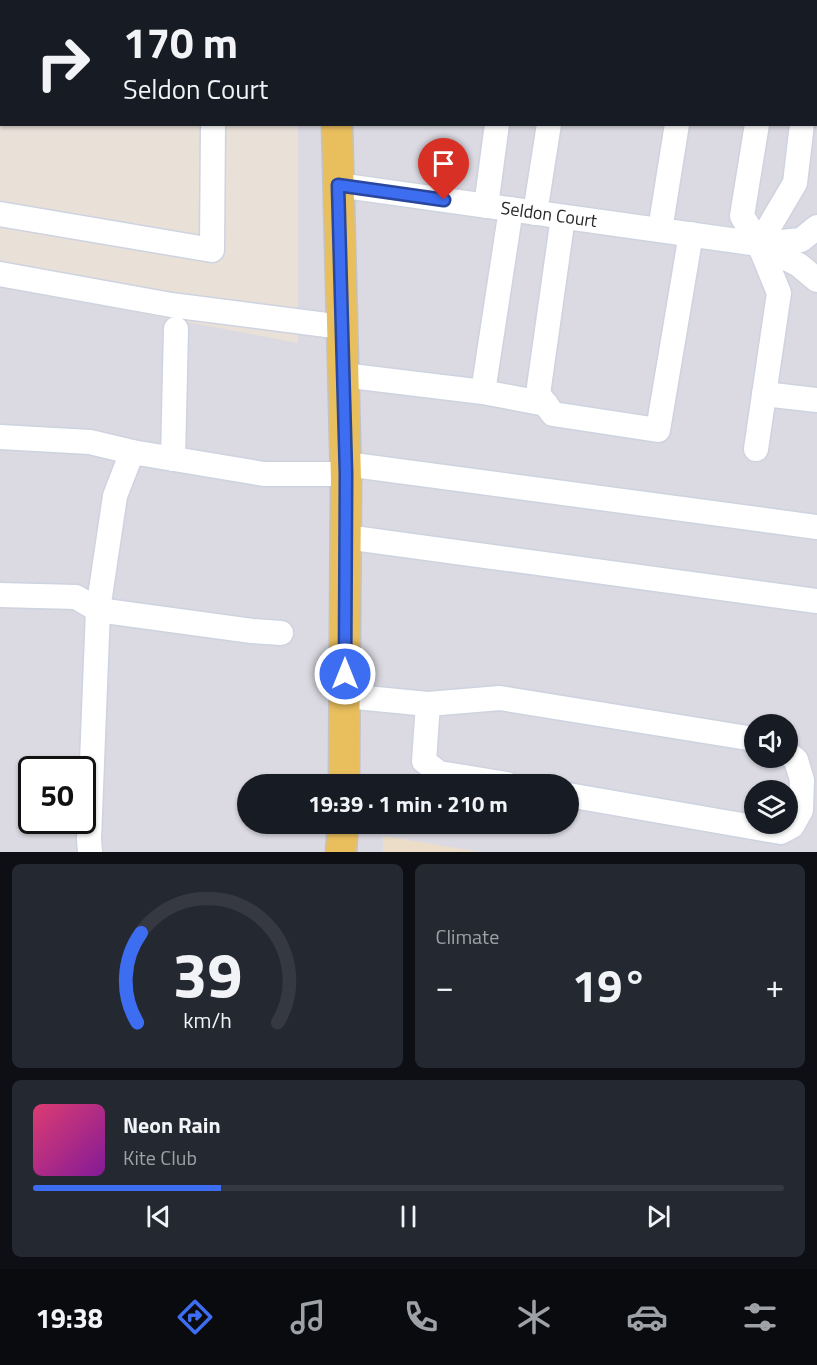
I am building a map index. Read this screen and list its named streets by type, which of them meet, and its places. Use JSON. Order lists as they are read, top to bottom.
{
  "streets": {
    "street": ["Seldon Court"]
  },
  "page": {
    "turn": ["170 m", "Seldon Court"],
    "limit": "50",
    "trip": "19:39 · 1 min · 210 m",
    "tile": "Climate",
    "heat": ["−", "19°", "+"],
    "song": ["Neon Rain", "Kite Club"],
    "tabs": "19:38",
    "gauge": ["39", "km/h"]
  }
}
